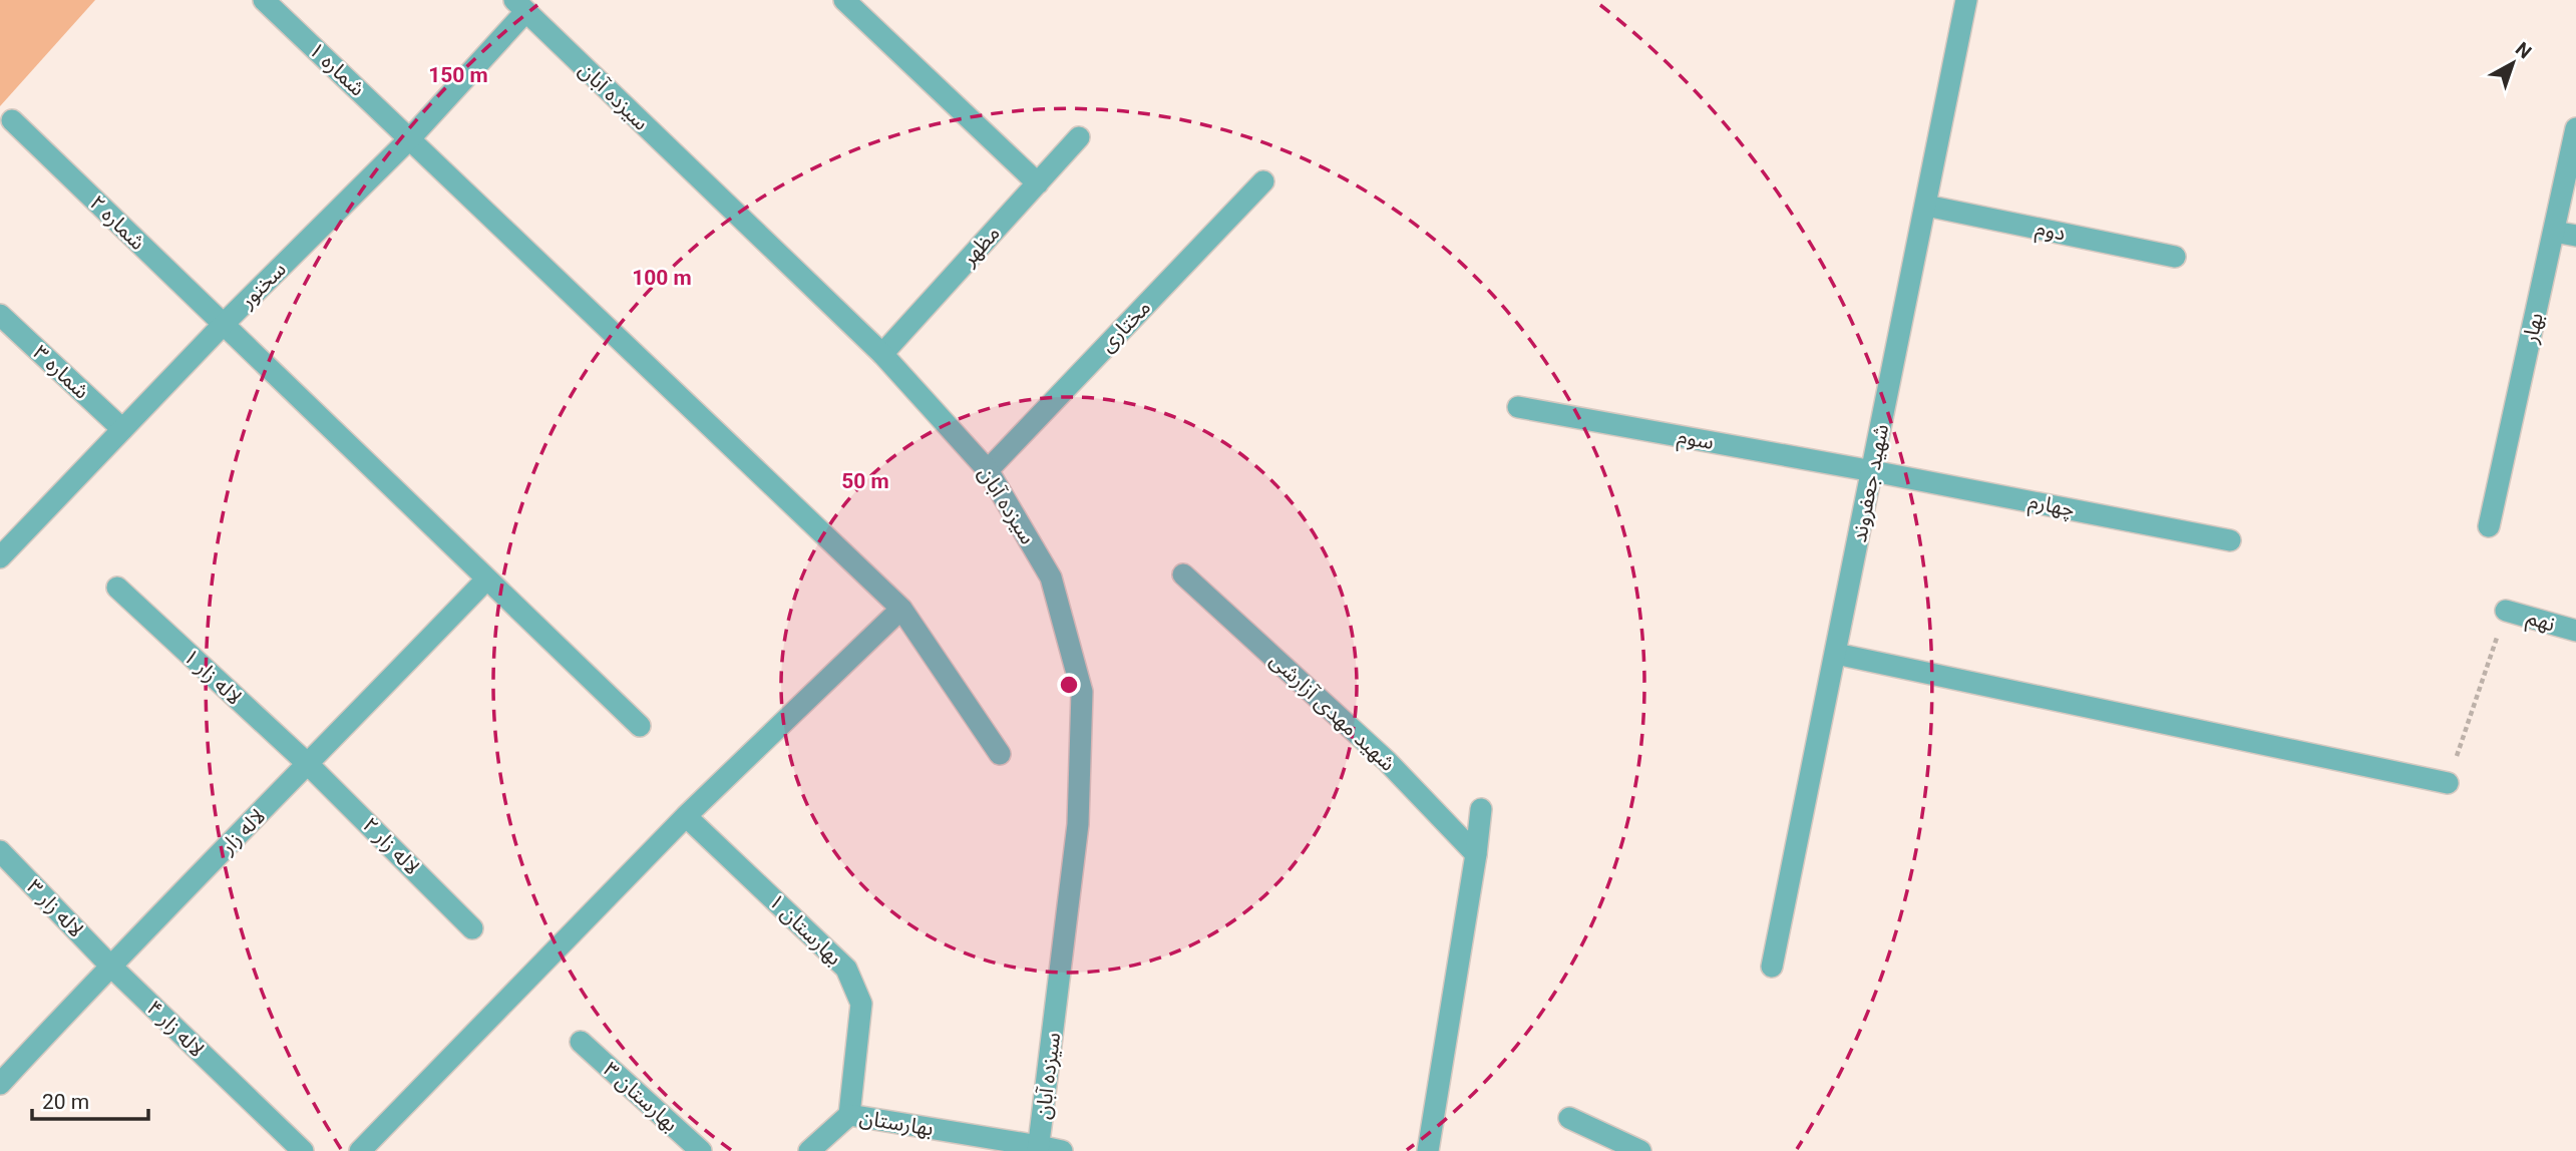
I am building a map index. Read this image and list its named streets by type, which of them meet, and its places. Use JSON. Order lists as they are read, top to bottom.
{
  "streets": {
    "street": [
      "شماره ۱",
      "سیزده آبان",
      "شماره ۲",
      "دوم",
      "مظهر",
      "سخنور",
      "مختاری",
      "بهار",
      "شماره ۳",
      "سوم",
      "شهید جعفروند",
      "چهارم",
      "نهم",
      "لاله زار ۱",
      "شهید مهدی آزارشی",
      "لاله زار",
      "لاله زار ۲",
      "لاله زار ۳",
      "بهارستان ۱",
      "لاله زار ۴",
      "بهارستان ۳",
      "بهارستان"
    ]
  },
  "crossings": [
    ["شماره ۱", "سخنور"],
    ["سیزده آبان", "مظهر"],
    ["سیزده آبان", "سخنور"],
    ["سیزده آبان", "مختاری"],
    ["سیزده آبان", "بهارستان"],
    ["شماره ۲", "سخنور"],
    ["شماره ۲", "لاله زار"],
    ["دوم", "شهید جعفروند"],
    ["سخنور", "شماره ۳"],
    ["سوم", "شهید جعفروند"],
    ["سوم", "چهارم"],
    ["شهید جعفروند", "چهارم"],
    ["لاله زار ۱", "لاله زار"],
    ["لاله زار ۱", "لاله زار ۲"],
    ["لاله زار", "لاله زار ۲"],
    ["لاله زار", "لاله زار ۳"],
    ["لاله زار", "لاله زار ۴"],
    ["لاله زار ۳", "لاله زار ۴"],
    ["بهارستان ۱", "بهارستان"]
  ],
  "scale_bar": "20 m",
  "north": "top right",
  "rings": ["150 m", "100 m", "50 m"]
}
